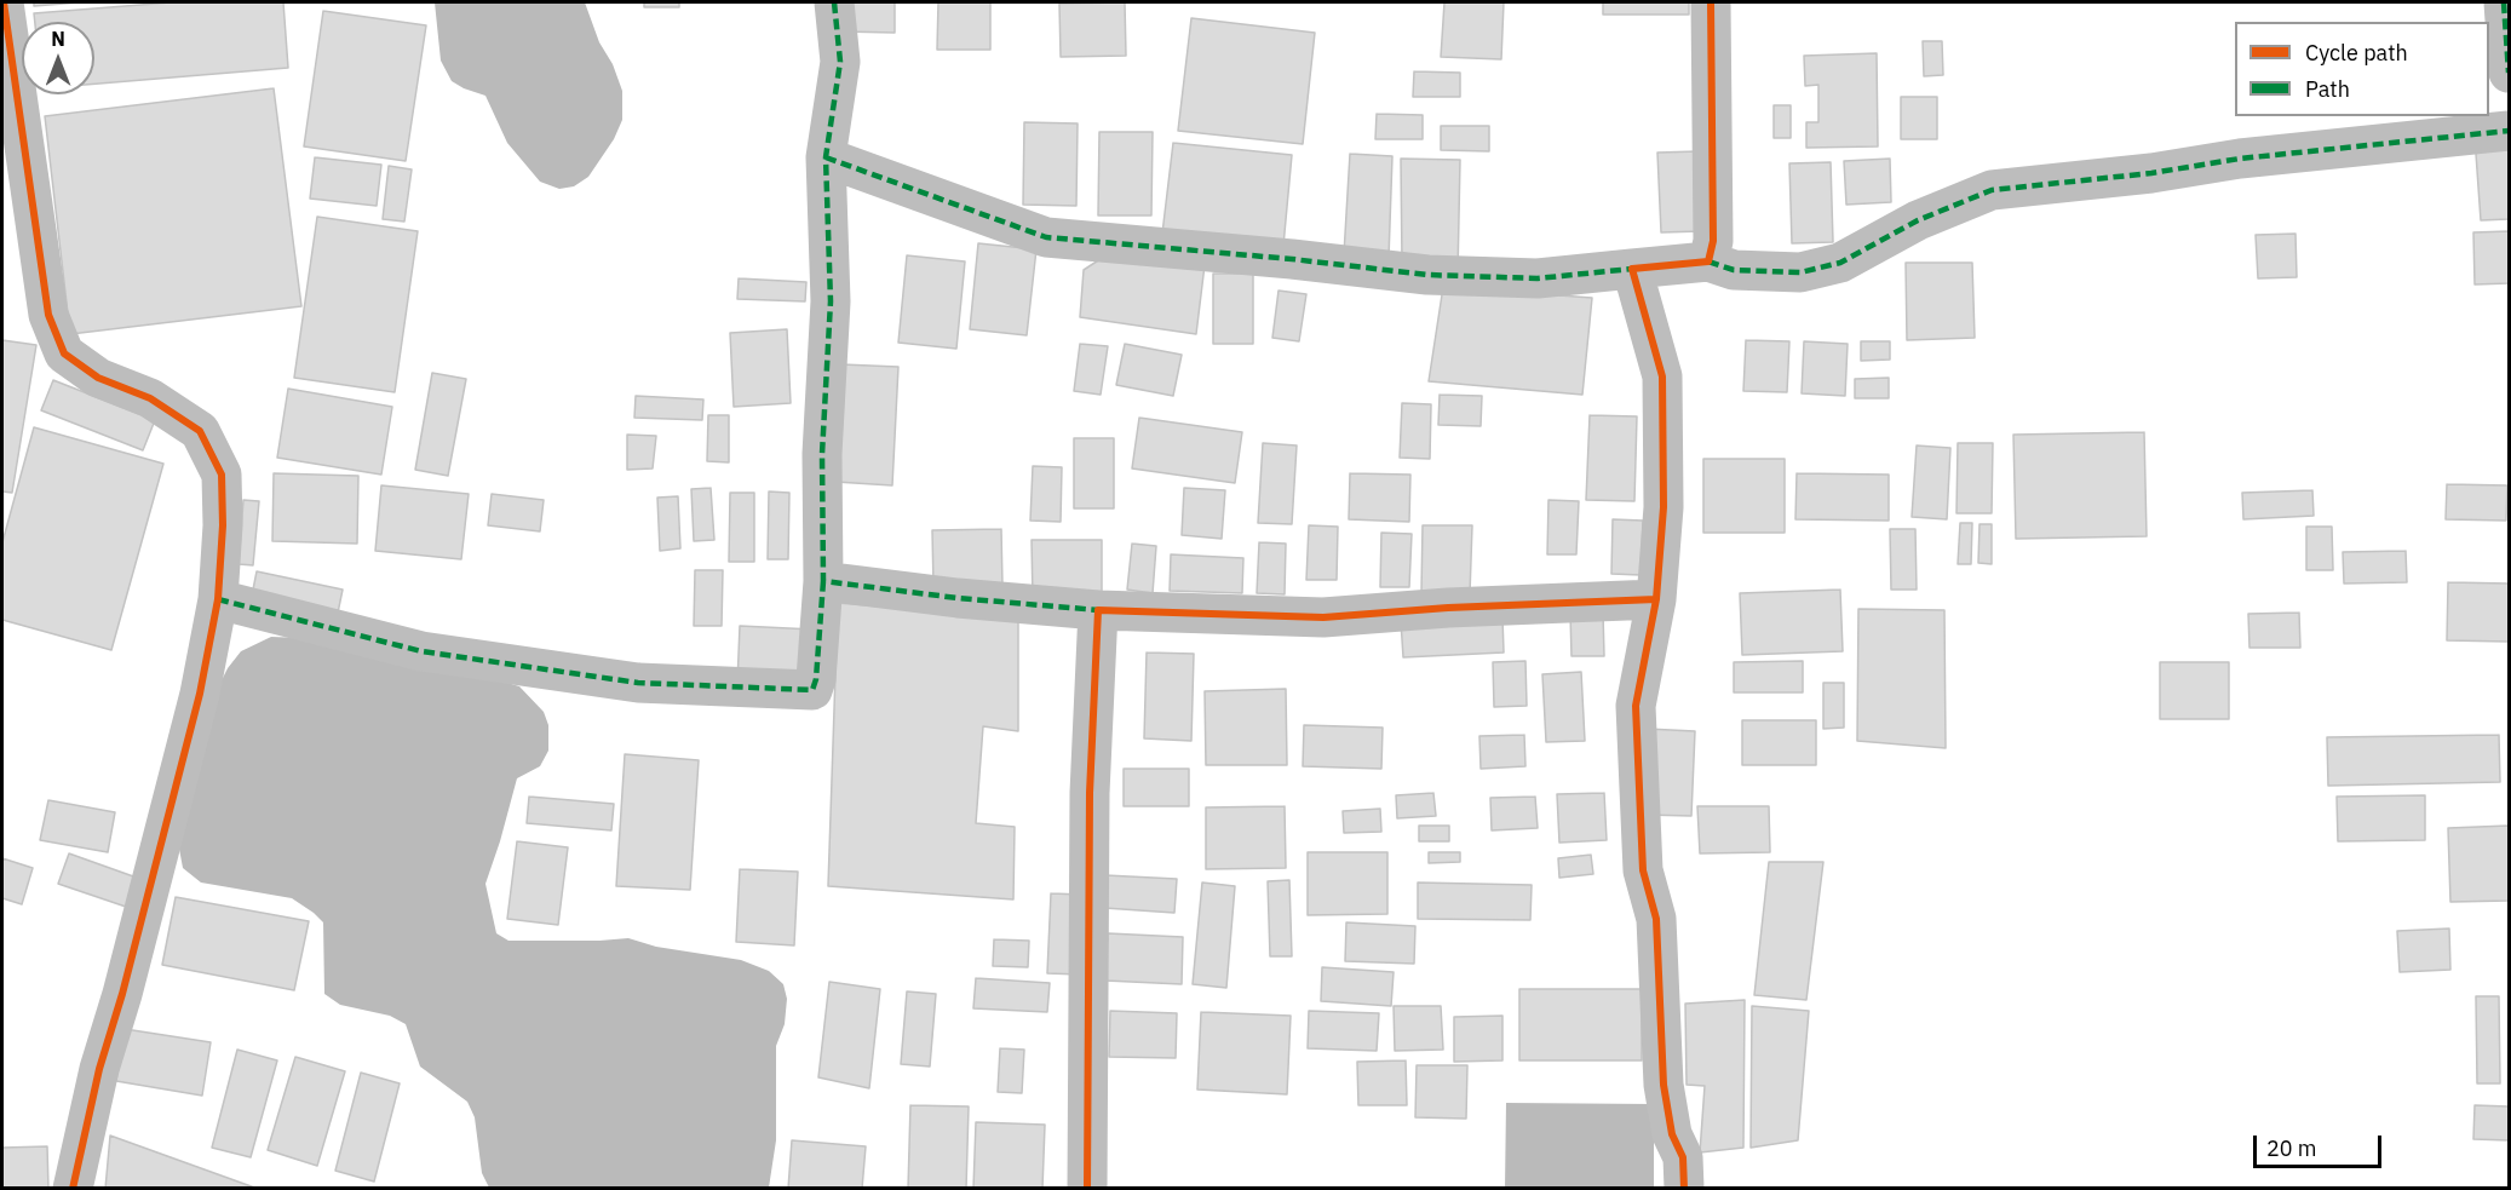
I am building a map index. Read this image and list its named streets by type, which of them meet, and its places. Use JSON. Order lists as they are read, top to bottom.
{
  "legend": ["Cycle path", "Path"],
  "scale_bar": "20 m",
  "north": "top"
}
